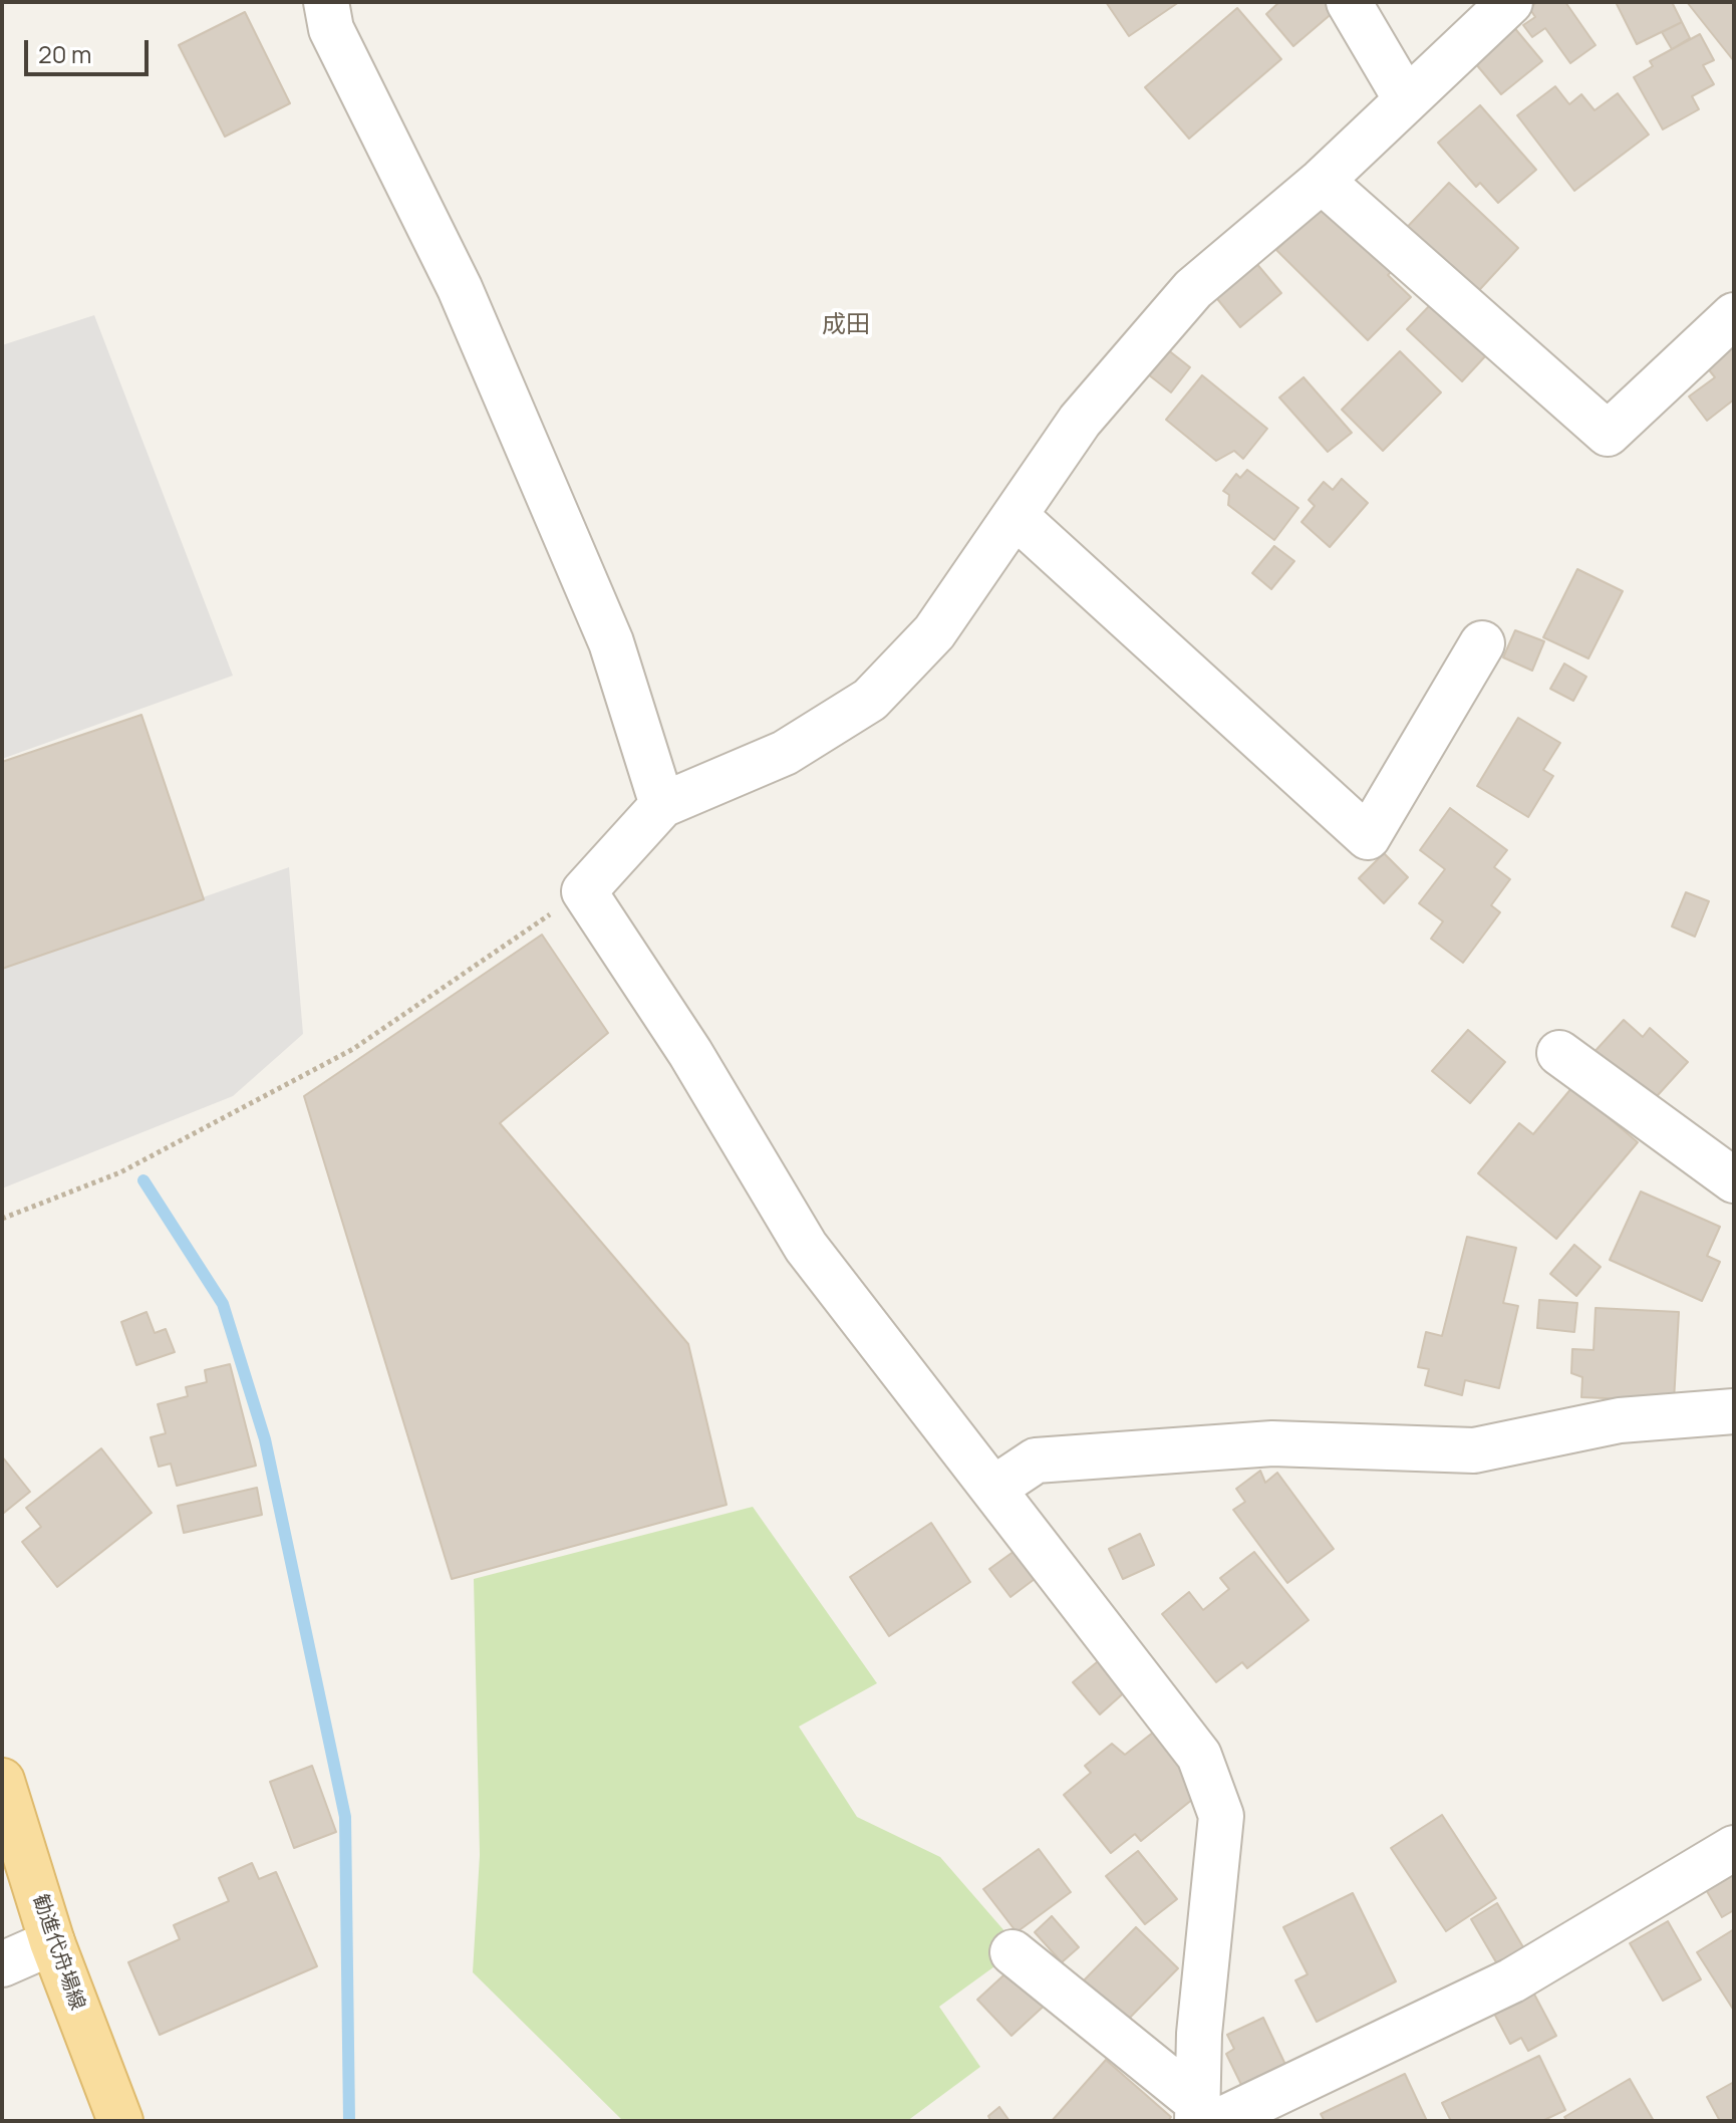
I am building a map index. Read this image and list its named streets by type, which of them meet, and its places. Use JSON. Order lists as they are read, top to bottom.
{
  "streets": {
    "main road": ["勧進代舟場線"]
  },
  "districts": ["成田"],
  "scale_bar": "20 m"
}
